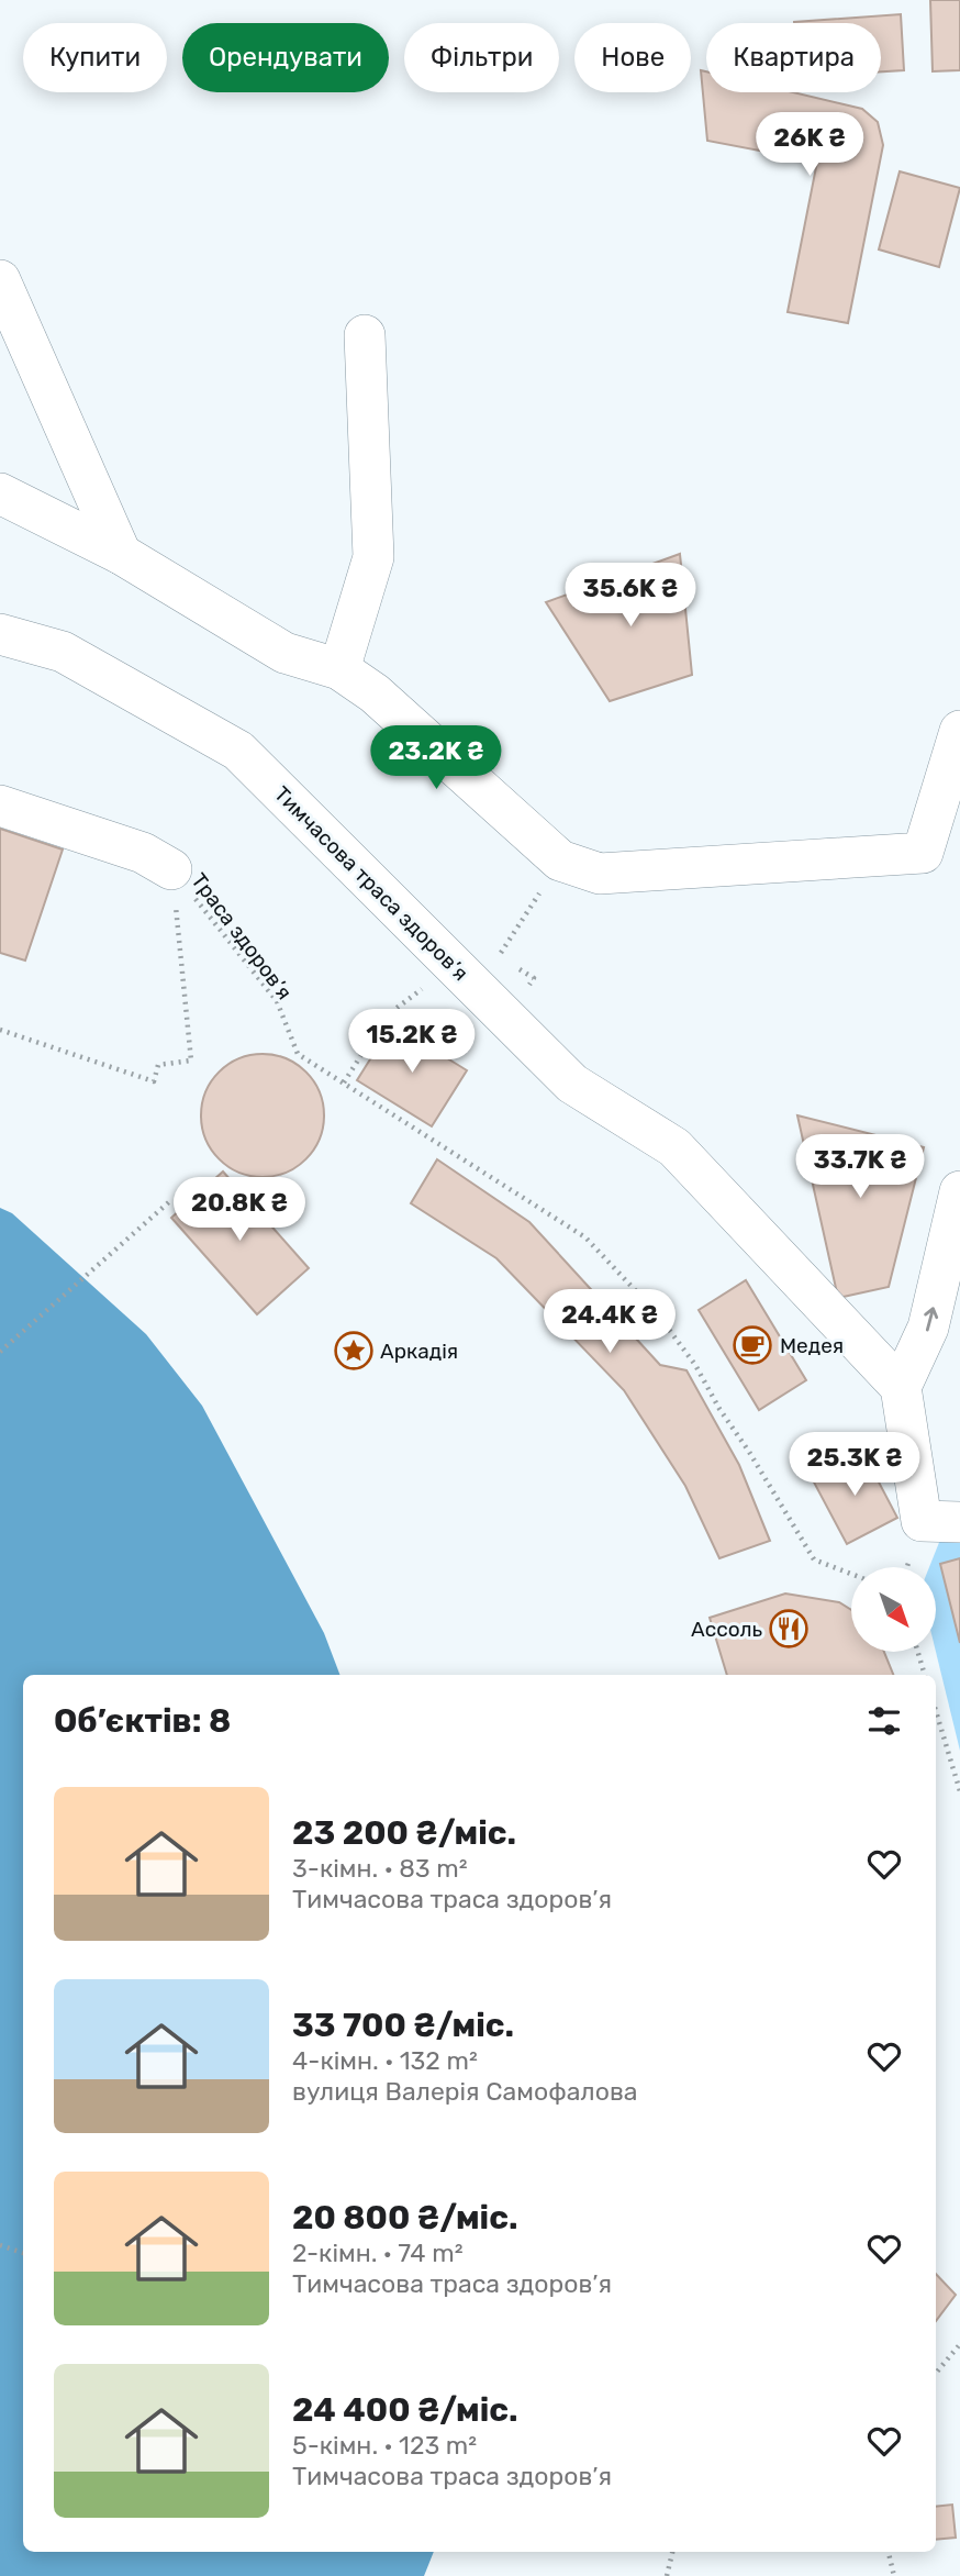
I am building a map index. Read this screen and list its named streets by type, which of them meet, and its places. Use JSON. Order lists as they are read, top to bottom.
{
  "streets": {
    "street": ["Тимчасова траса здоров’я"],
    "path": ["Траса здоров’я"]
  },
  "places": {
    "cafe": ["Медея"],
    "place": ["Аркадія"],
    "restaurant": ["Ассоль"]
  },
  "north": "bottom right",
  "page": {
    "chip": [
      "Купити",
      "Орендувати",
      "Фільтри",
      "Нове",
      "Квартира"
    ],
    "price": [
      "26K ₴",
      "35.6K ₴",
      "23.2K ₴",
      "15.2K ₴",
      "33.7K ₴",
      "20.8K ₴",
      "24.4K ₴",
      "25.3K ₴"
    ],
    "heading": "Об’єктів: 8",
    "list": [
      {
        "name": "23 200 ₴/міс.",
        "note": "3-кімн. · 83 m² · Тимчасова траса здоров’я"
      },
      {
        "name": "33 700 ₴/міс.",
        "note": "4-кімн. · 132 m² · вулиця Валерія Самофалова"
      },
      {
        "name": "20 800 ₴/міс.",
        "note": "2-кімн. · 74 m² · Тимчасова траса здоров’я"
      },
      {
        "name": "24 400 ₴/міс.",
        "note": "5-кімн. · 123 m² · Тимчасова траса здоров’я"
      }
    ]
  }
}
